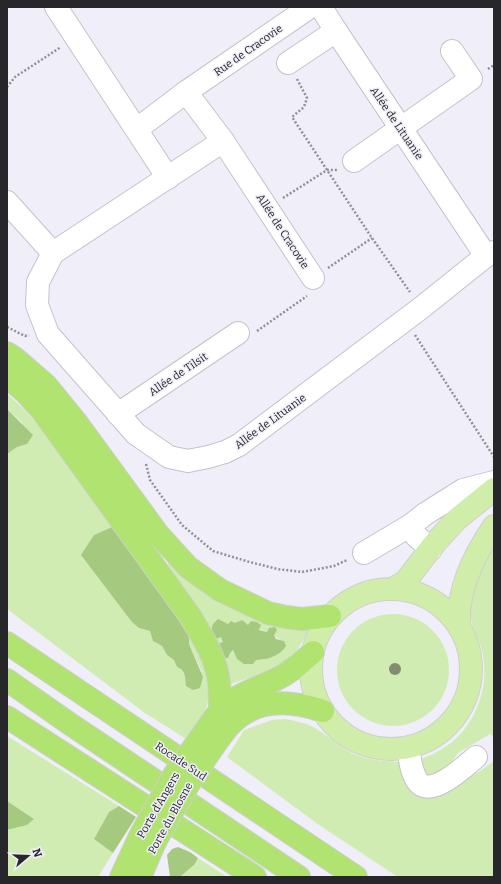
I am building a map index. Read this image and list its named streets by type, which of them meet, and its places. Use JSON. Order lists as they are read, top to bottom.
{
  "streets": {
    "highway": ["Rocade Sud", "Porte d'Angers", "Porte du Blosne"],
    "street": [
      "Rue de Cracovie",
      "Allée de Lituanie",
      "Allée de Cracovie",
      "Allée de Tilsit"
    ]
  },
  "crossings": [
    ["Rue de Cracovie", "Allée de Cracovie"],
    ["Allée de Lituanie", "Allée de Cracovie"],
    ["Allée de Lituanie", "Allée de Tilsit"],
    ["Allée de Cracovie", "Allée de Tilsit"],
    ["Porte d'Angers", "Porte du Blosne"]
  ],
  "north": "right"
}
